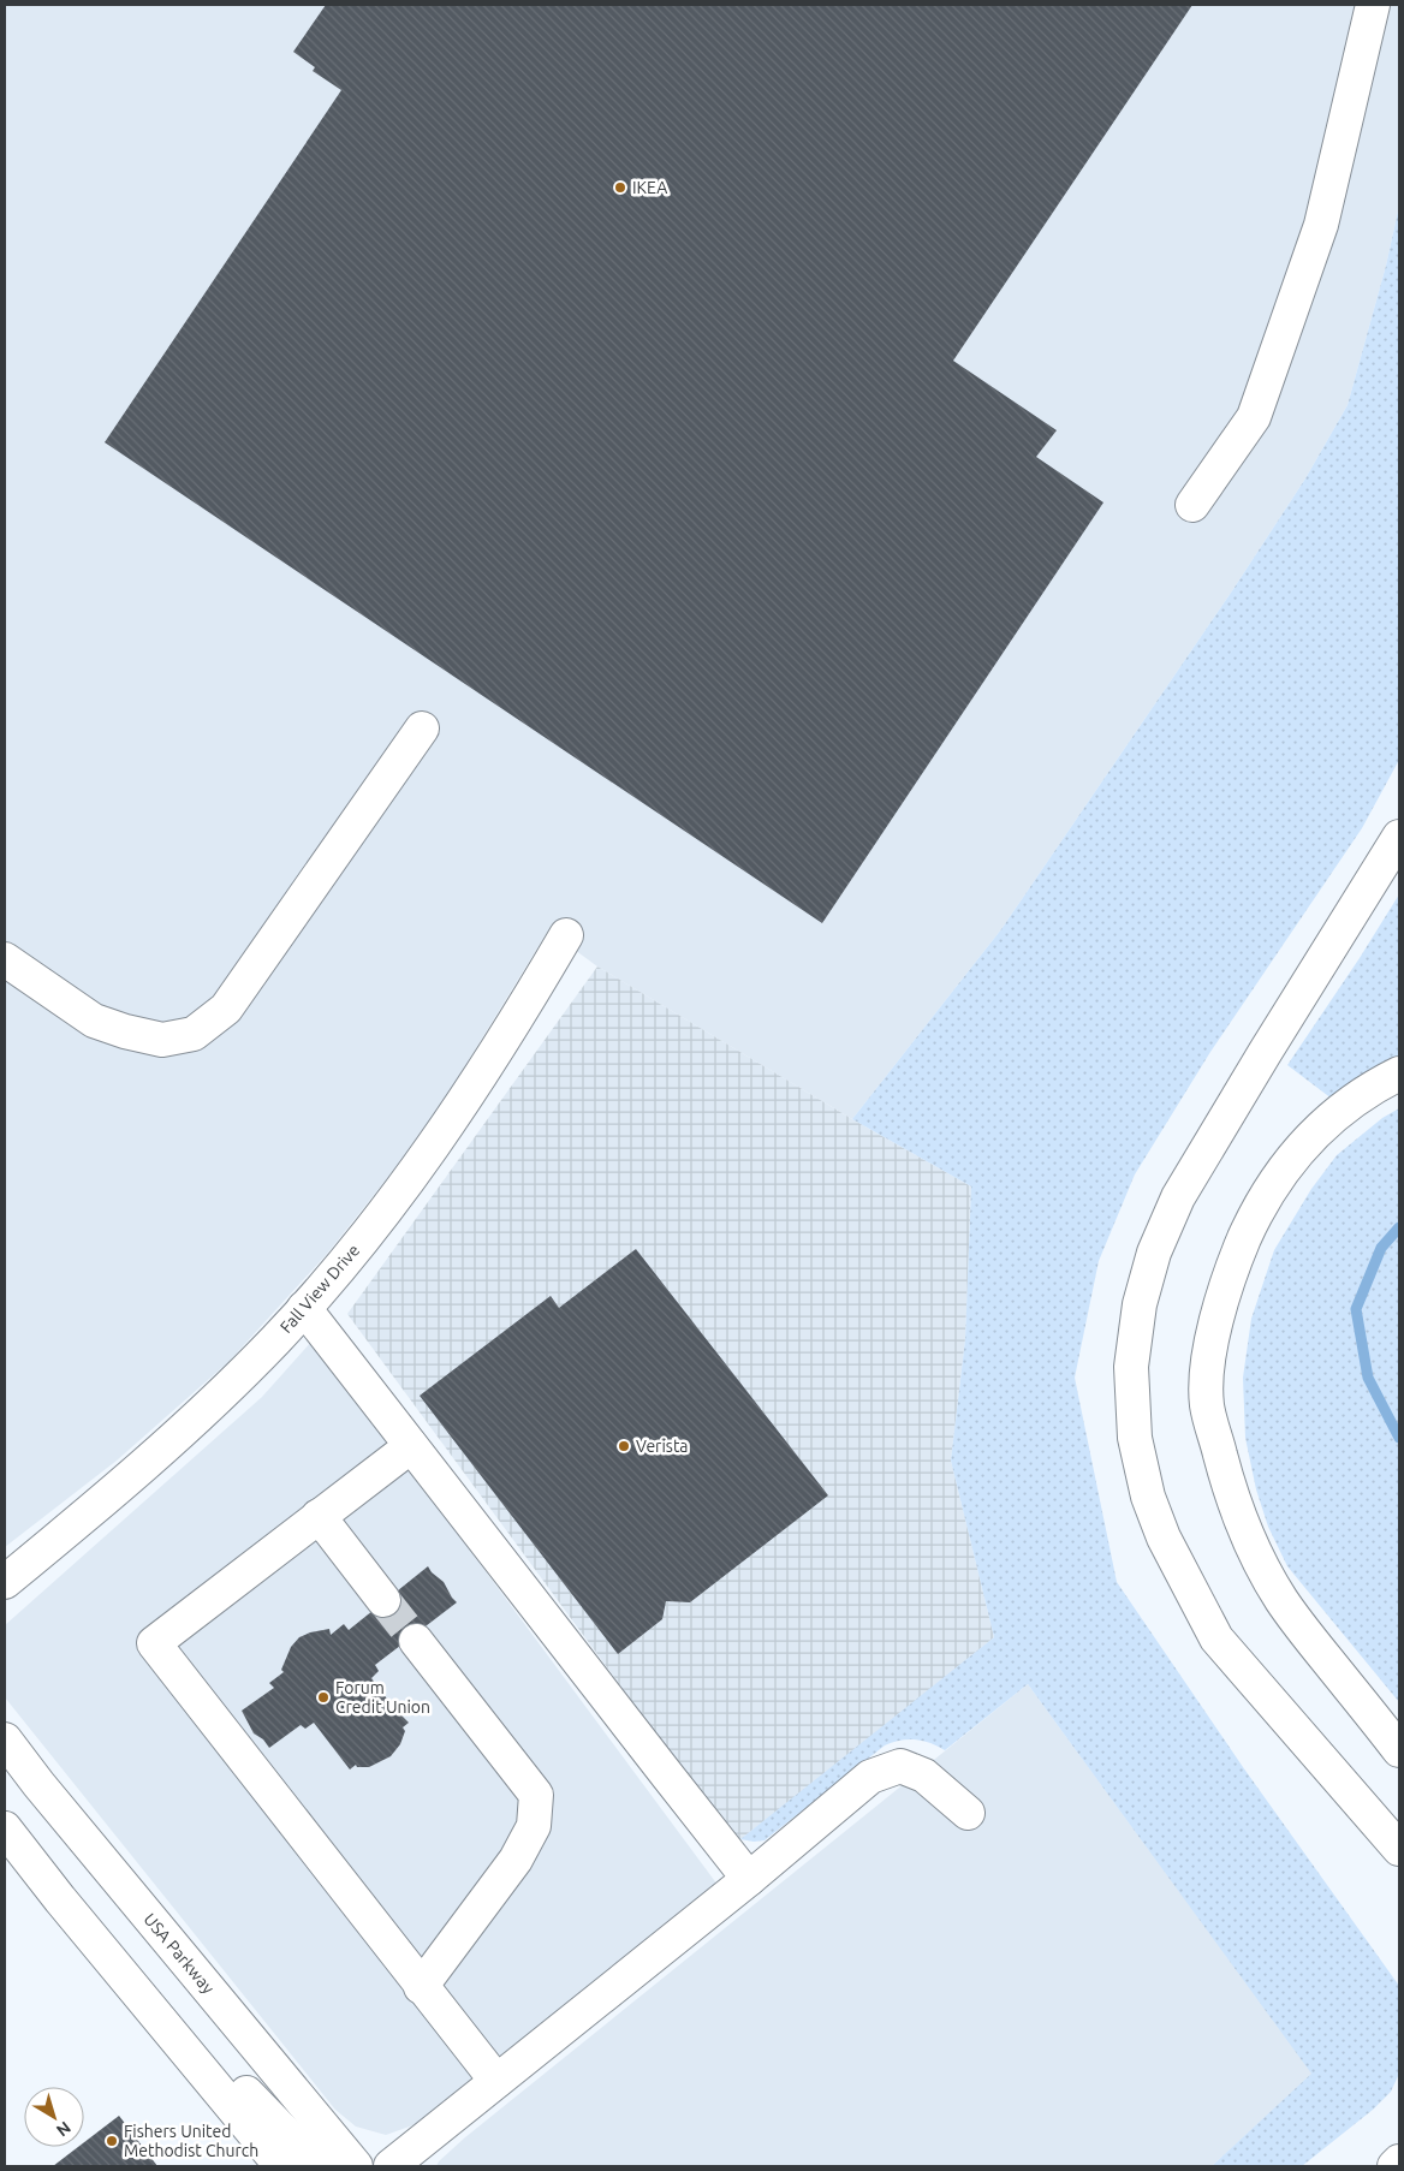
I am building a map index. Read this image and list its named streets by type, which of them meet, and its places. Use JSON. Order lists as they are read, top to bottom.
{
  "streets": {
    "main road": ["Fall View Drive", "USA Parkway"]
  },
  "places": [
    "IKEA",
    "Verista",
    "Forum Credit Union",
    "Fishers United Methodist Church"
  ],
  "north": "bottom right"
}
